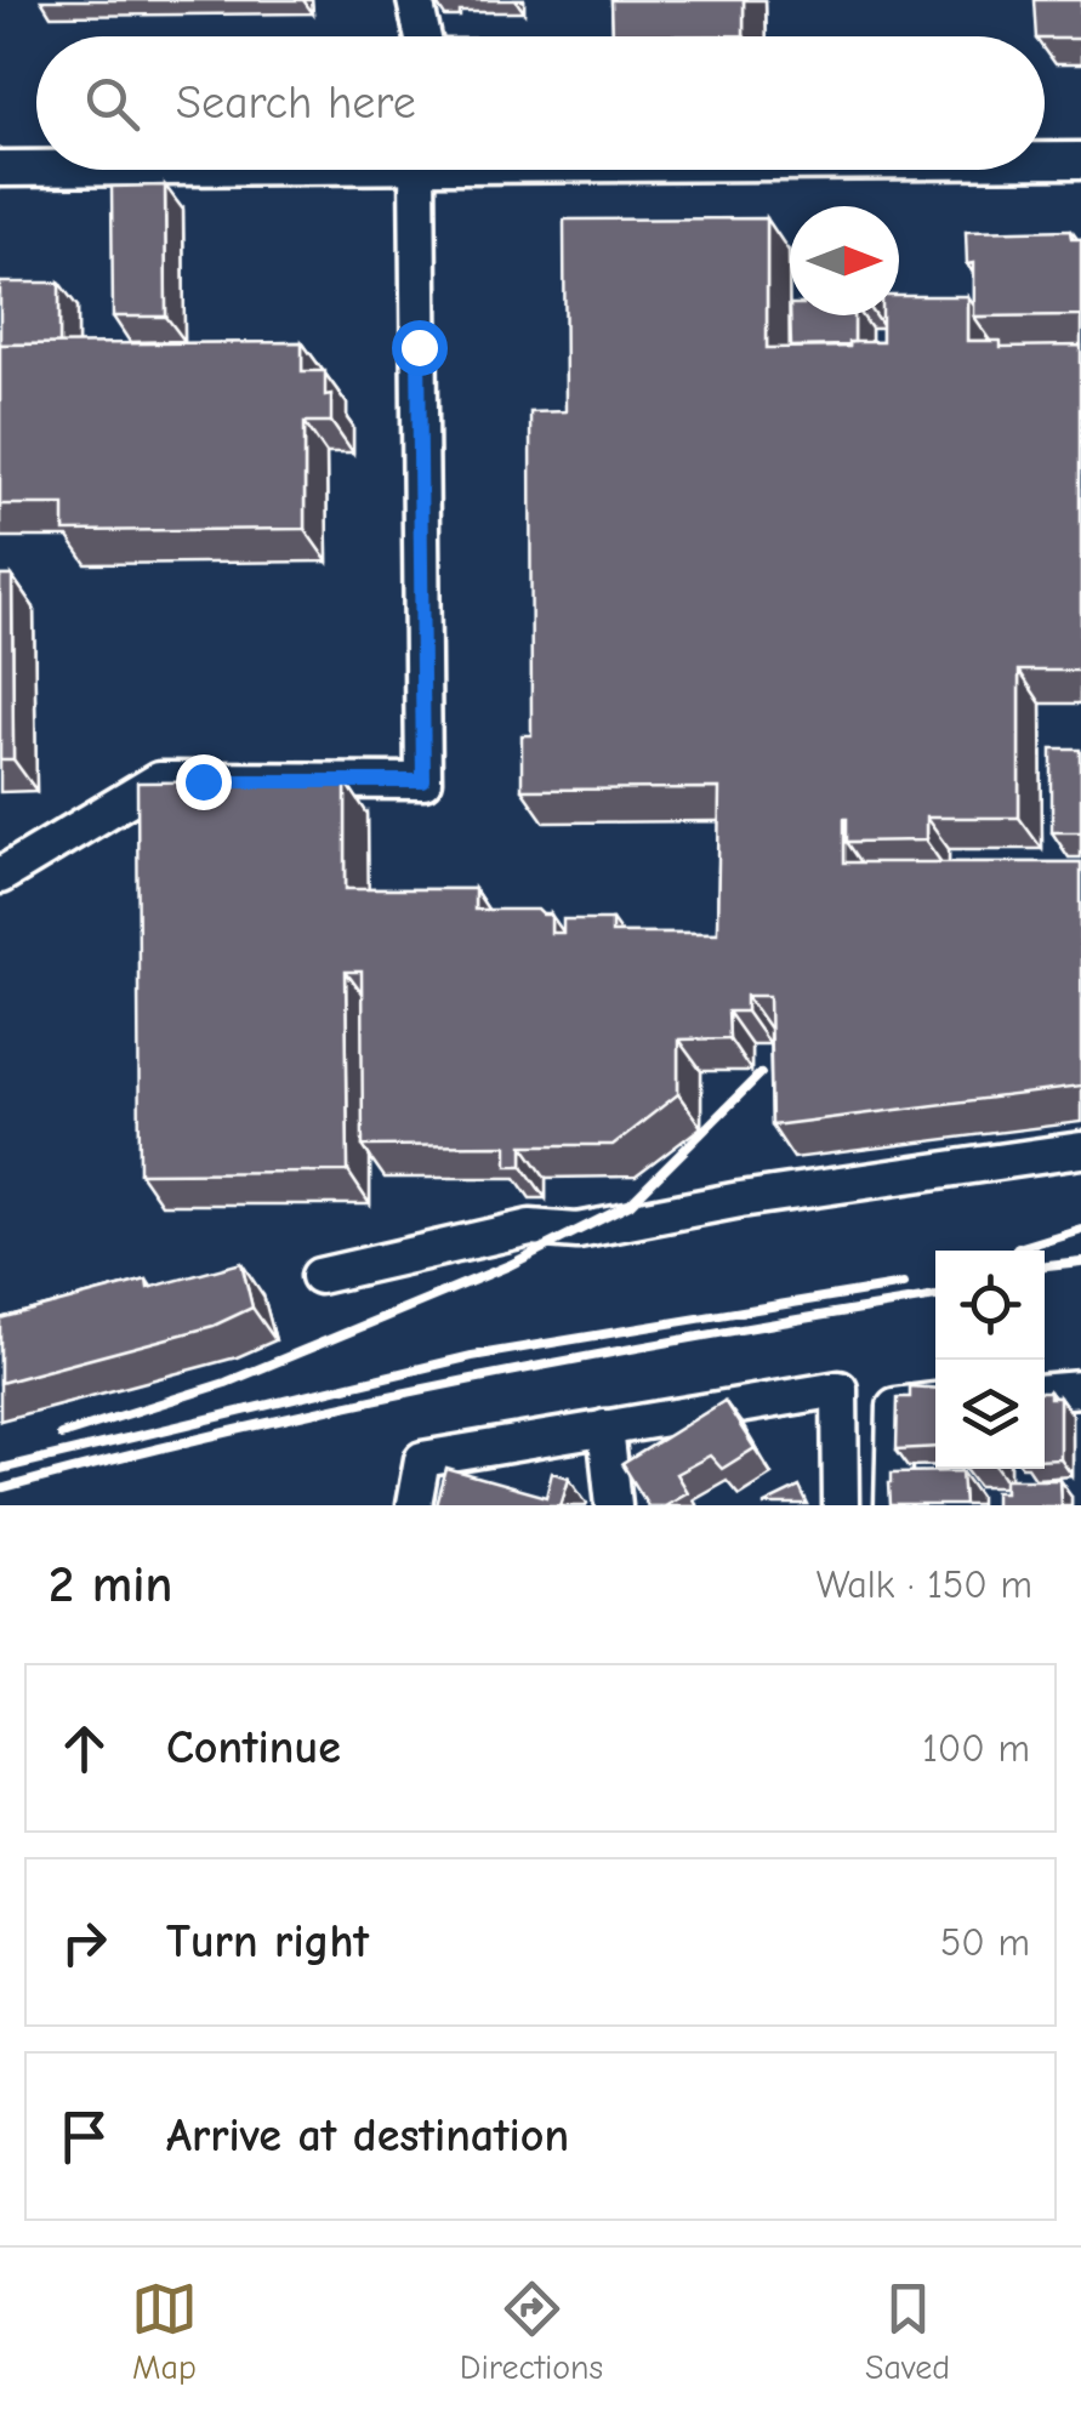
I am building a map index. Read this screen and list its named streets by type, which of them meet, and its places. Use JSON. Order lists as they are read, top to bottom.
{
  "north": "right",
  "page": {
    "search": "Search here",
    "heading": ["2 min", "Walk · 150 m"],
    "list": [
      ["Continue", "100 m"],
      ["Turn right", "50 m"],
      "Arrive at destination"
    ],
    "nav": ["Map", "Directions", "Saved"]
  }
}
